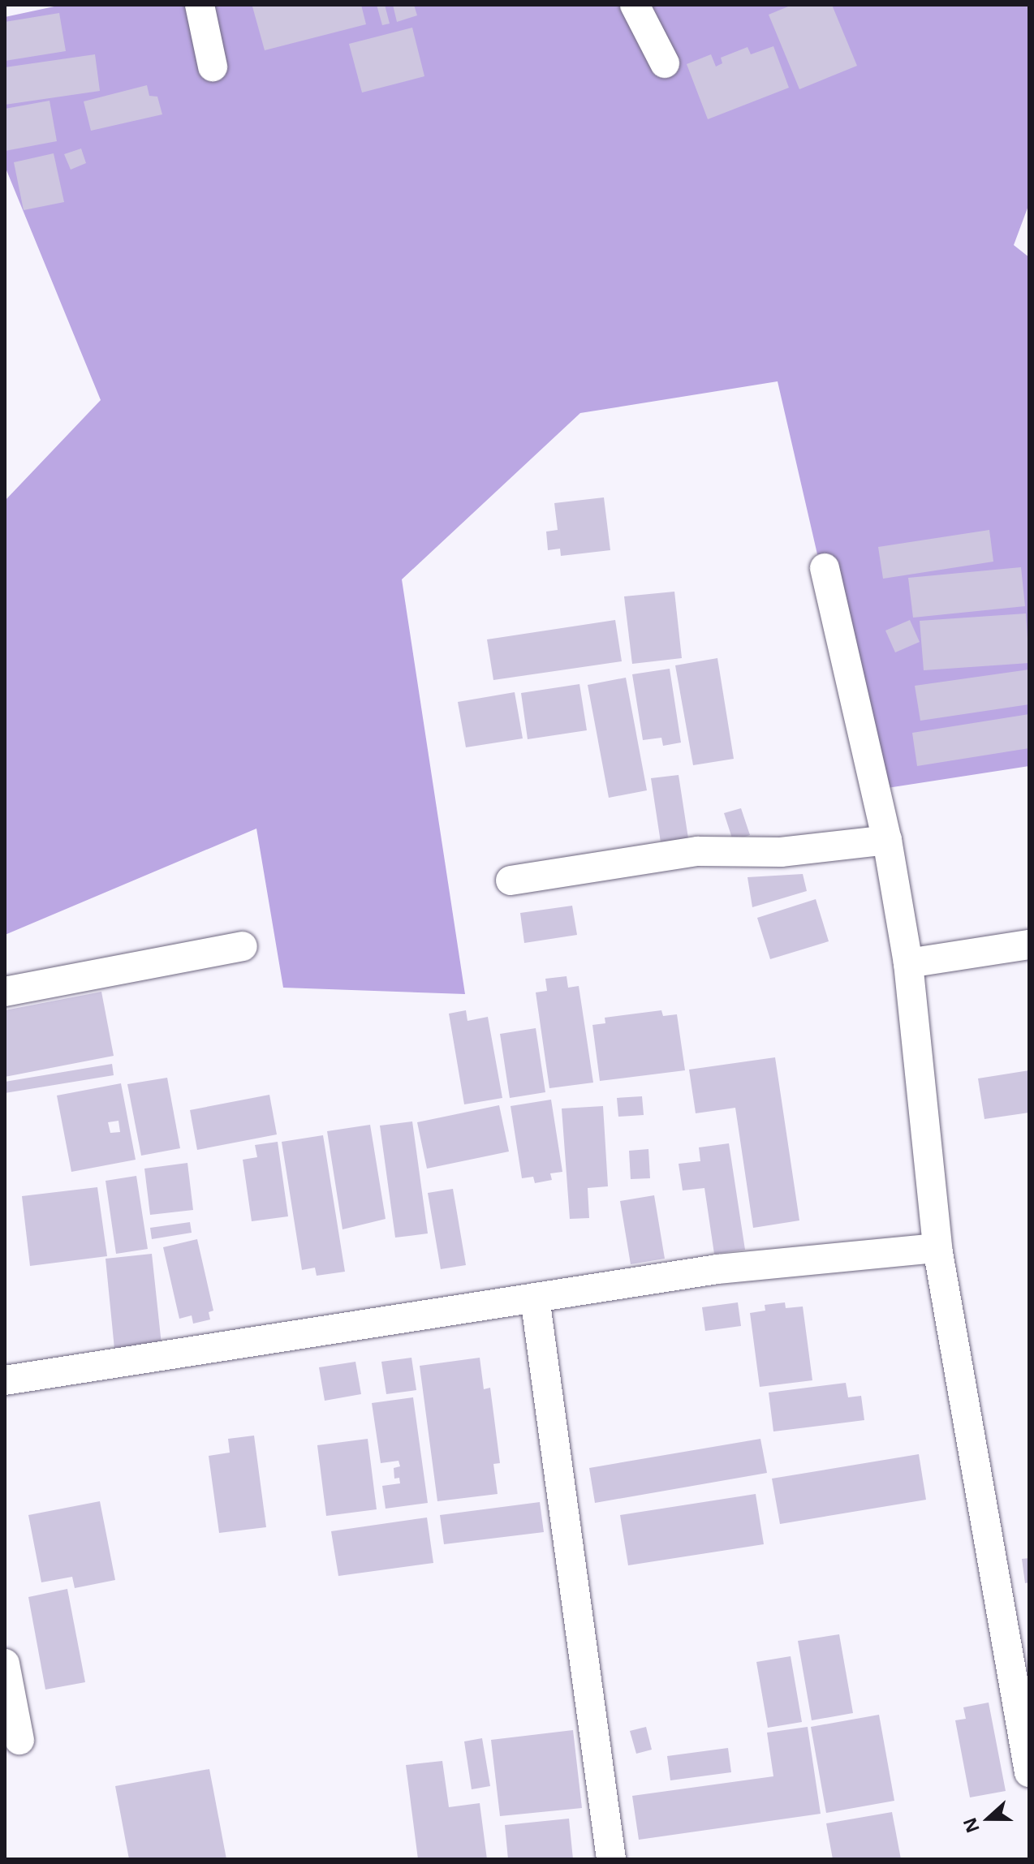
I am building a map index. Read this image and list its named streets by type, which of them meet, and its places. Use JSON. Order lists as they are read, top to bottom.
{
  "north": "left"
}
